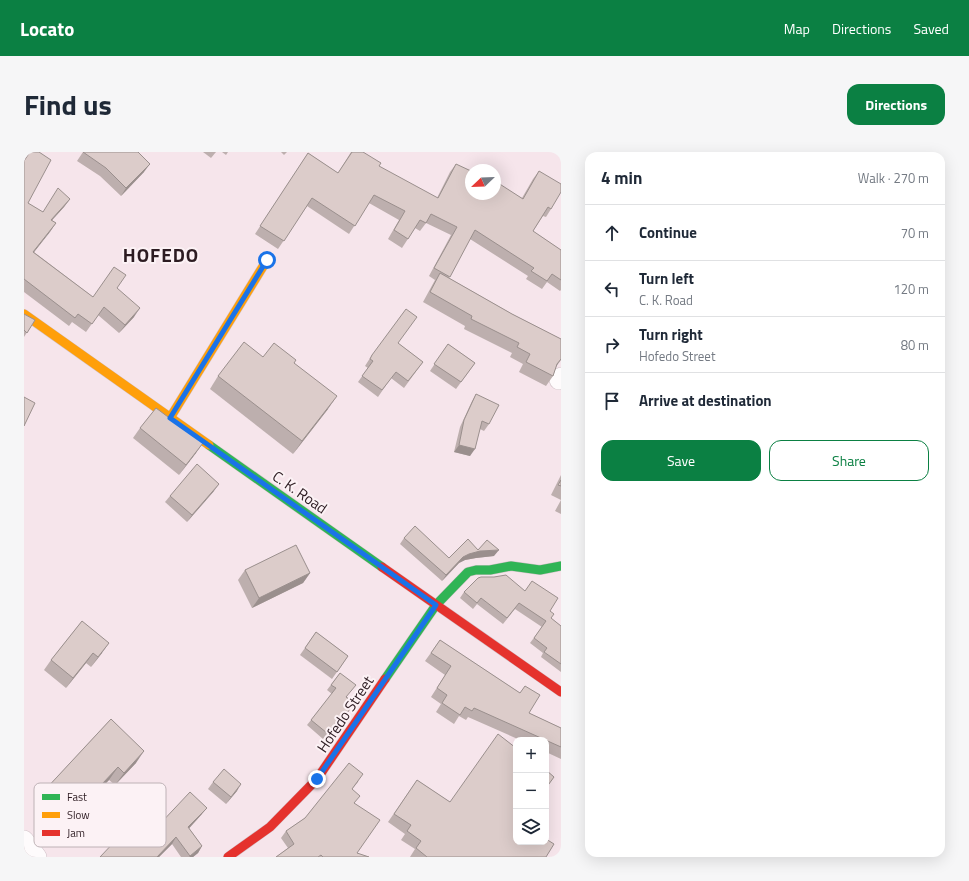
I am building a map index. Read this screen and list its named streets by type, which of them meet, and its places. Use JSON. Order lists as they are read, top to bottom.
{
  "streets": {
    "street": ["C. K. Road", "Hofedo Street"]
  },
  "crossings": [
    ["C. K. Road", "Hofedo Street"]
  ],
  "districts": ["HOFEDO"],
  "legend": ["Fast", "Slow", "Jam"],
  "north": "bottom left",
  "page": {
    "header": "Locato",
    "nav": ["Map", "Directions", "Saved"],
    "title": "Find us",
    "buttons": [
      "Directions",
      ["Save", "Share"]
    ],
    "heading": ["4 min", "Walk · 270 m"],
    "list": [
      ["Continue", "70 m"],
      ["Turn left", "C. K. Road", "120 m"],
      ["Turn right", "Hofedo Street", "80 m"],
      "Arrive at destination"
    ],
    "map_buttons": ["+", "−"]
  }
}
